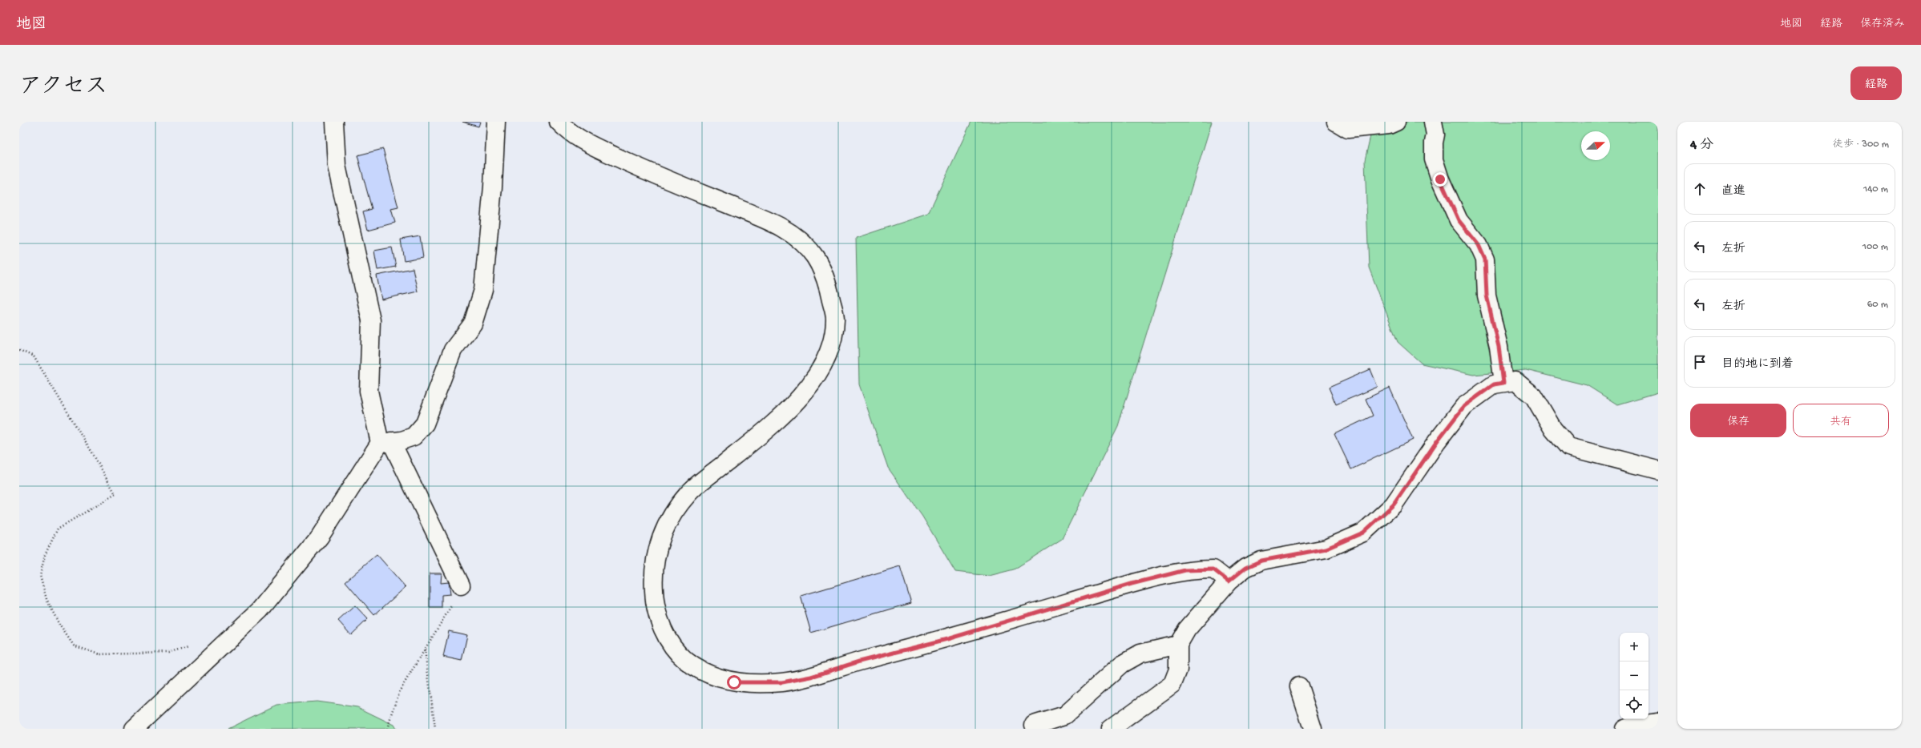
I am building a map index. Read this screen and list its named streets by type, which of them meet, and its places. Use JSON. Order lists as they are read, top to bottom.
{
  "north": "right",
  "page": {
    "header": "地図",
    "nav": ["地図", "経路", "保存済み"],
    "title": "アクセス",
    "buttons": [
      "経路",
      ["保存", "共有"]
    ],
    "heading": ["4 分", "徒歩 · 300 m"],
    "list": [
      ["直進", "140 m"],
      ["左折", "100 m"],
      ["左折", "60 m"],
      "目的地に到着"
    ],
    "map_buttons": ["+", "−"]
  }
}
